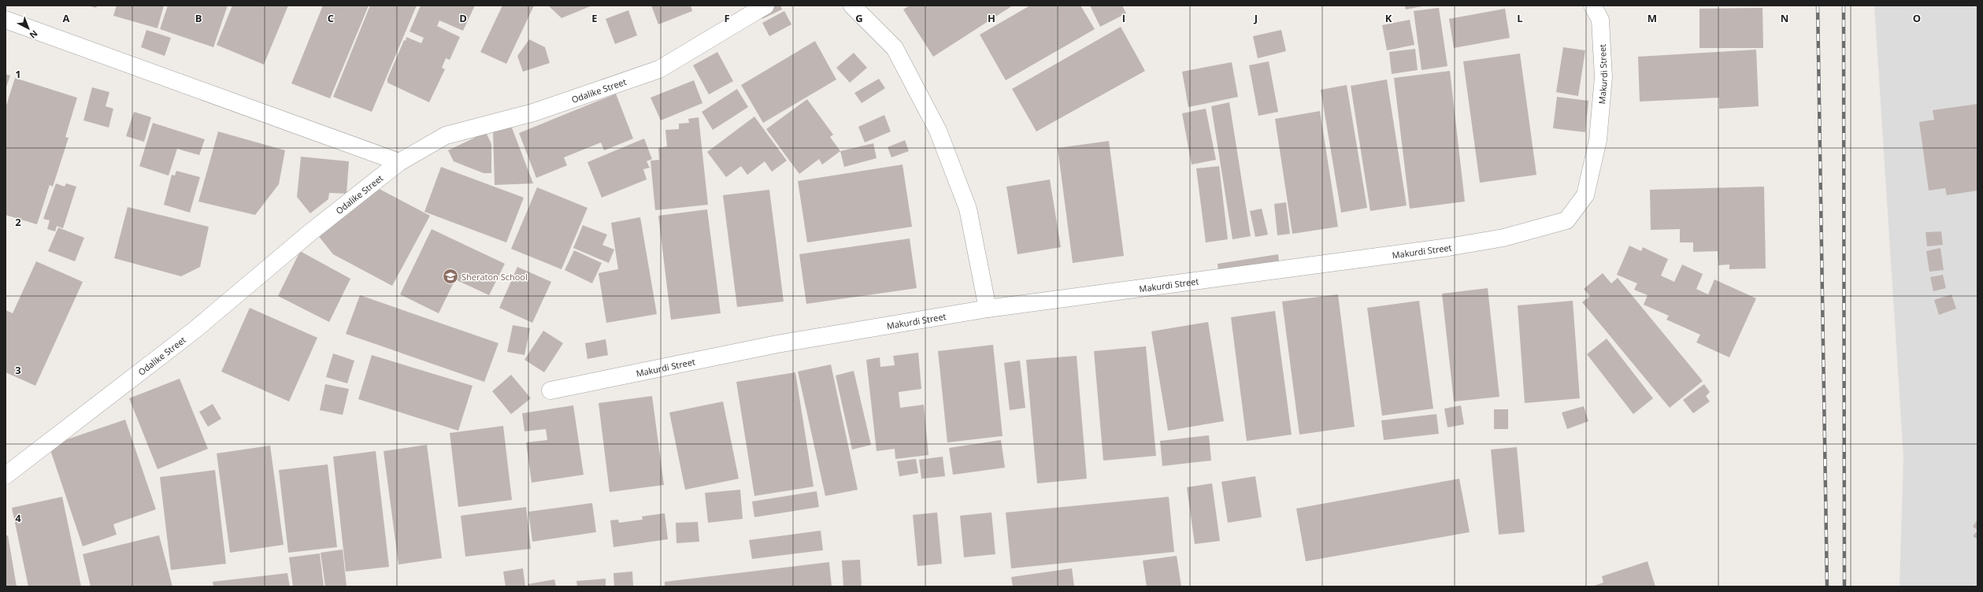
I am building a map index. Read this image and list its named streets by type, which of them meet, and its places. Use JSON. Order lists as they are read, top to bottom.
{
  "streets": {
    "street": ["Makurdi Street", "Odalike Street"]
  },
  "places": {
    "school or university": ["Sheraton School"]
  },
  "north": "bottom right",
  "grid": {
    "columns": [
      "A",
      "B",
      "C",
      "D",
      "E",
      "F",
      "G",
      "H",
      "I",
      "J",
      "K",
      "L",
      "M",
      "N",
      "O"
    ],
    "rows": [
      "1",
      "2",
      "3",
      "4"
    ]
  }
}
